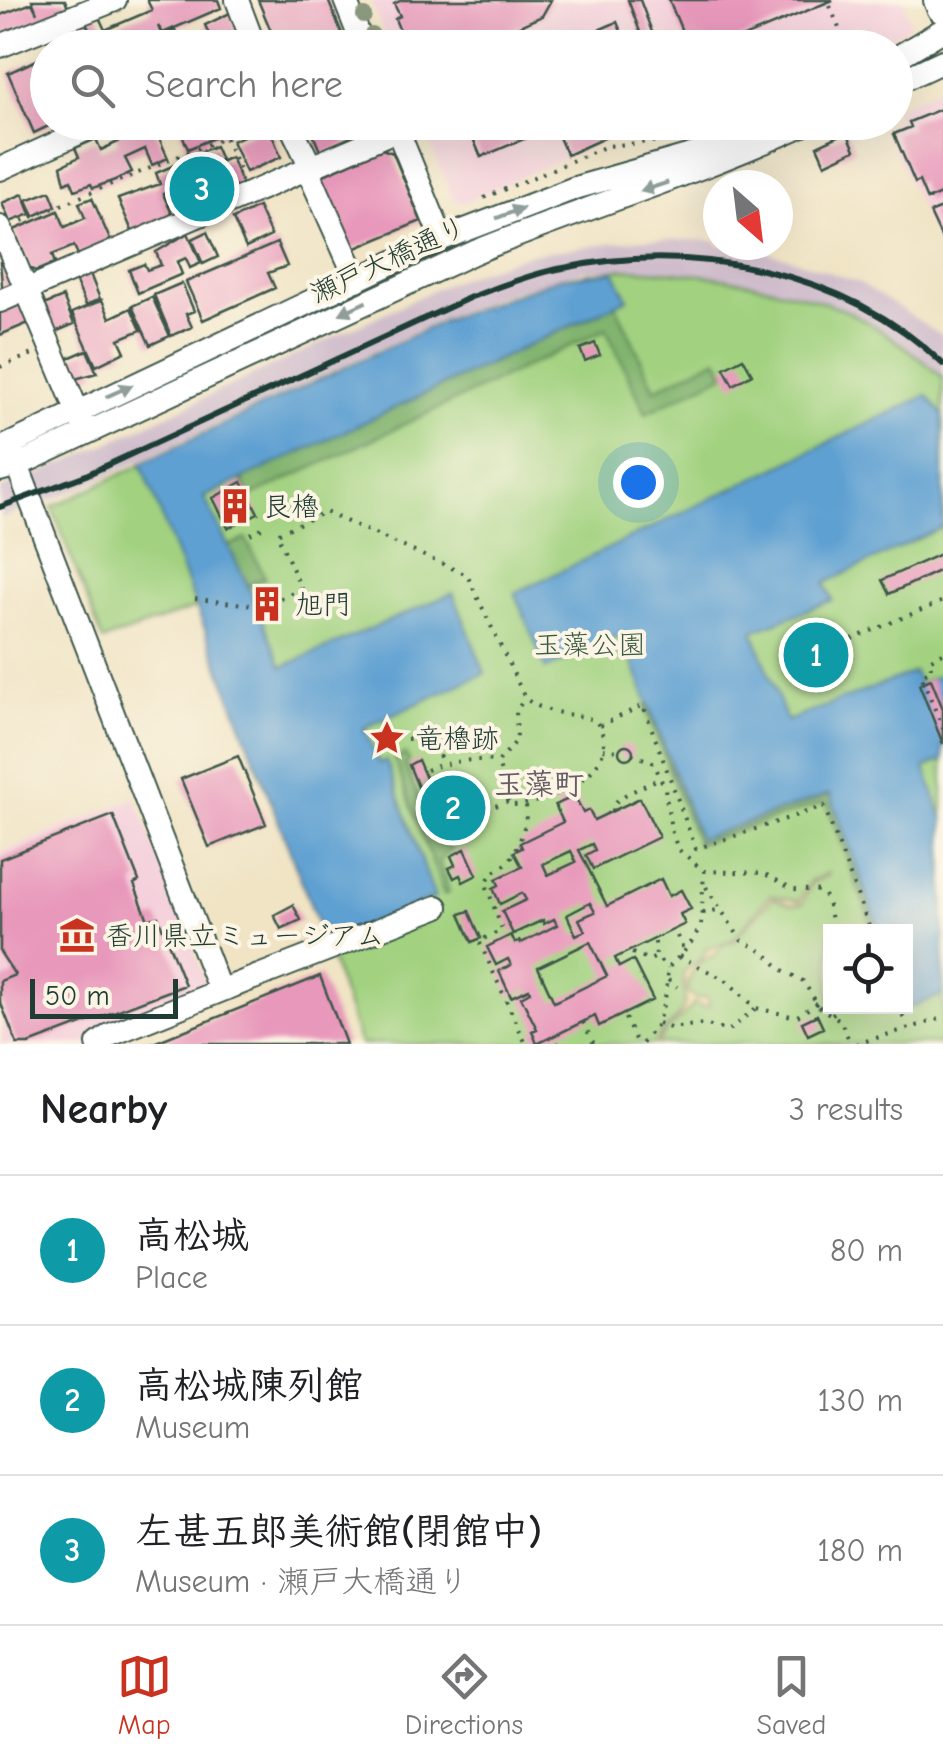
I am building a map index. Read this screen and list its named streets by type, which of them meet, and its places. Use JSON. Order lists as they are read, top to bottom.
{
  "streets": {
    "street": ["瀬戸大橋通り"]
  },
  "districts": ["玉藻町"],
  "parks": ["玉藻公園"],
  "places": {
    "building": ["艮櫓", "旭門"],
    "place": ["竜櫓跡"],
    "museum": ["香川県立ミュージアム"]
  },
  "scale_bar": "50 m",
  "north": "bottom right",
  "page": {
    "search": "Search here",
    "pins": ["3", "1", "2"],
    "scale": "50 m",
    "heading": ["Nearby", "3 results"],
    "list": [
      {
        "mark": "1",
        "name": "高松城",
        "note": "Place",
        "value": "80 m"
      },
      {
        "mark": "2",
        "name": "高松城陳列館",
        "note": "Museum",
        "value": "130 m"
      },
      {
        "mark": "3",
        "name": "左甚五郎美術館(閉館中)",
        "note": "Museum · 瀬戸大橋通り",
        "value": "180 m"
      }
    ],
    "nav": ["Map", "Directions", "Saved"]
  }
}
